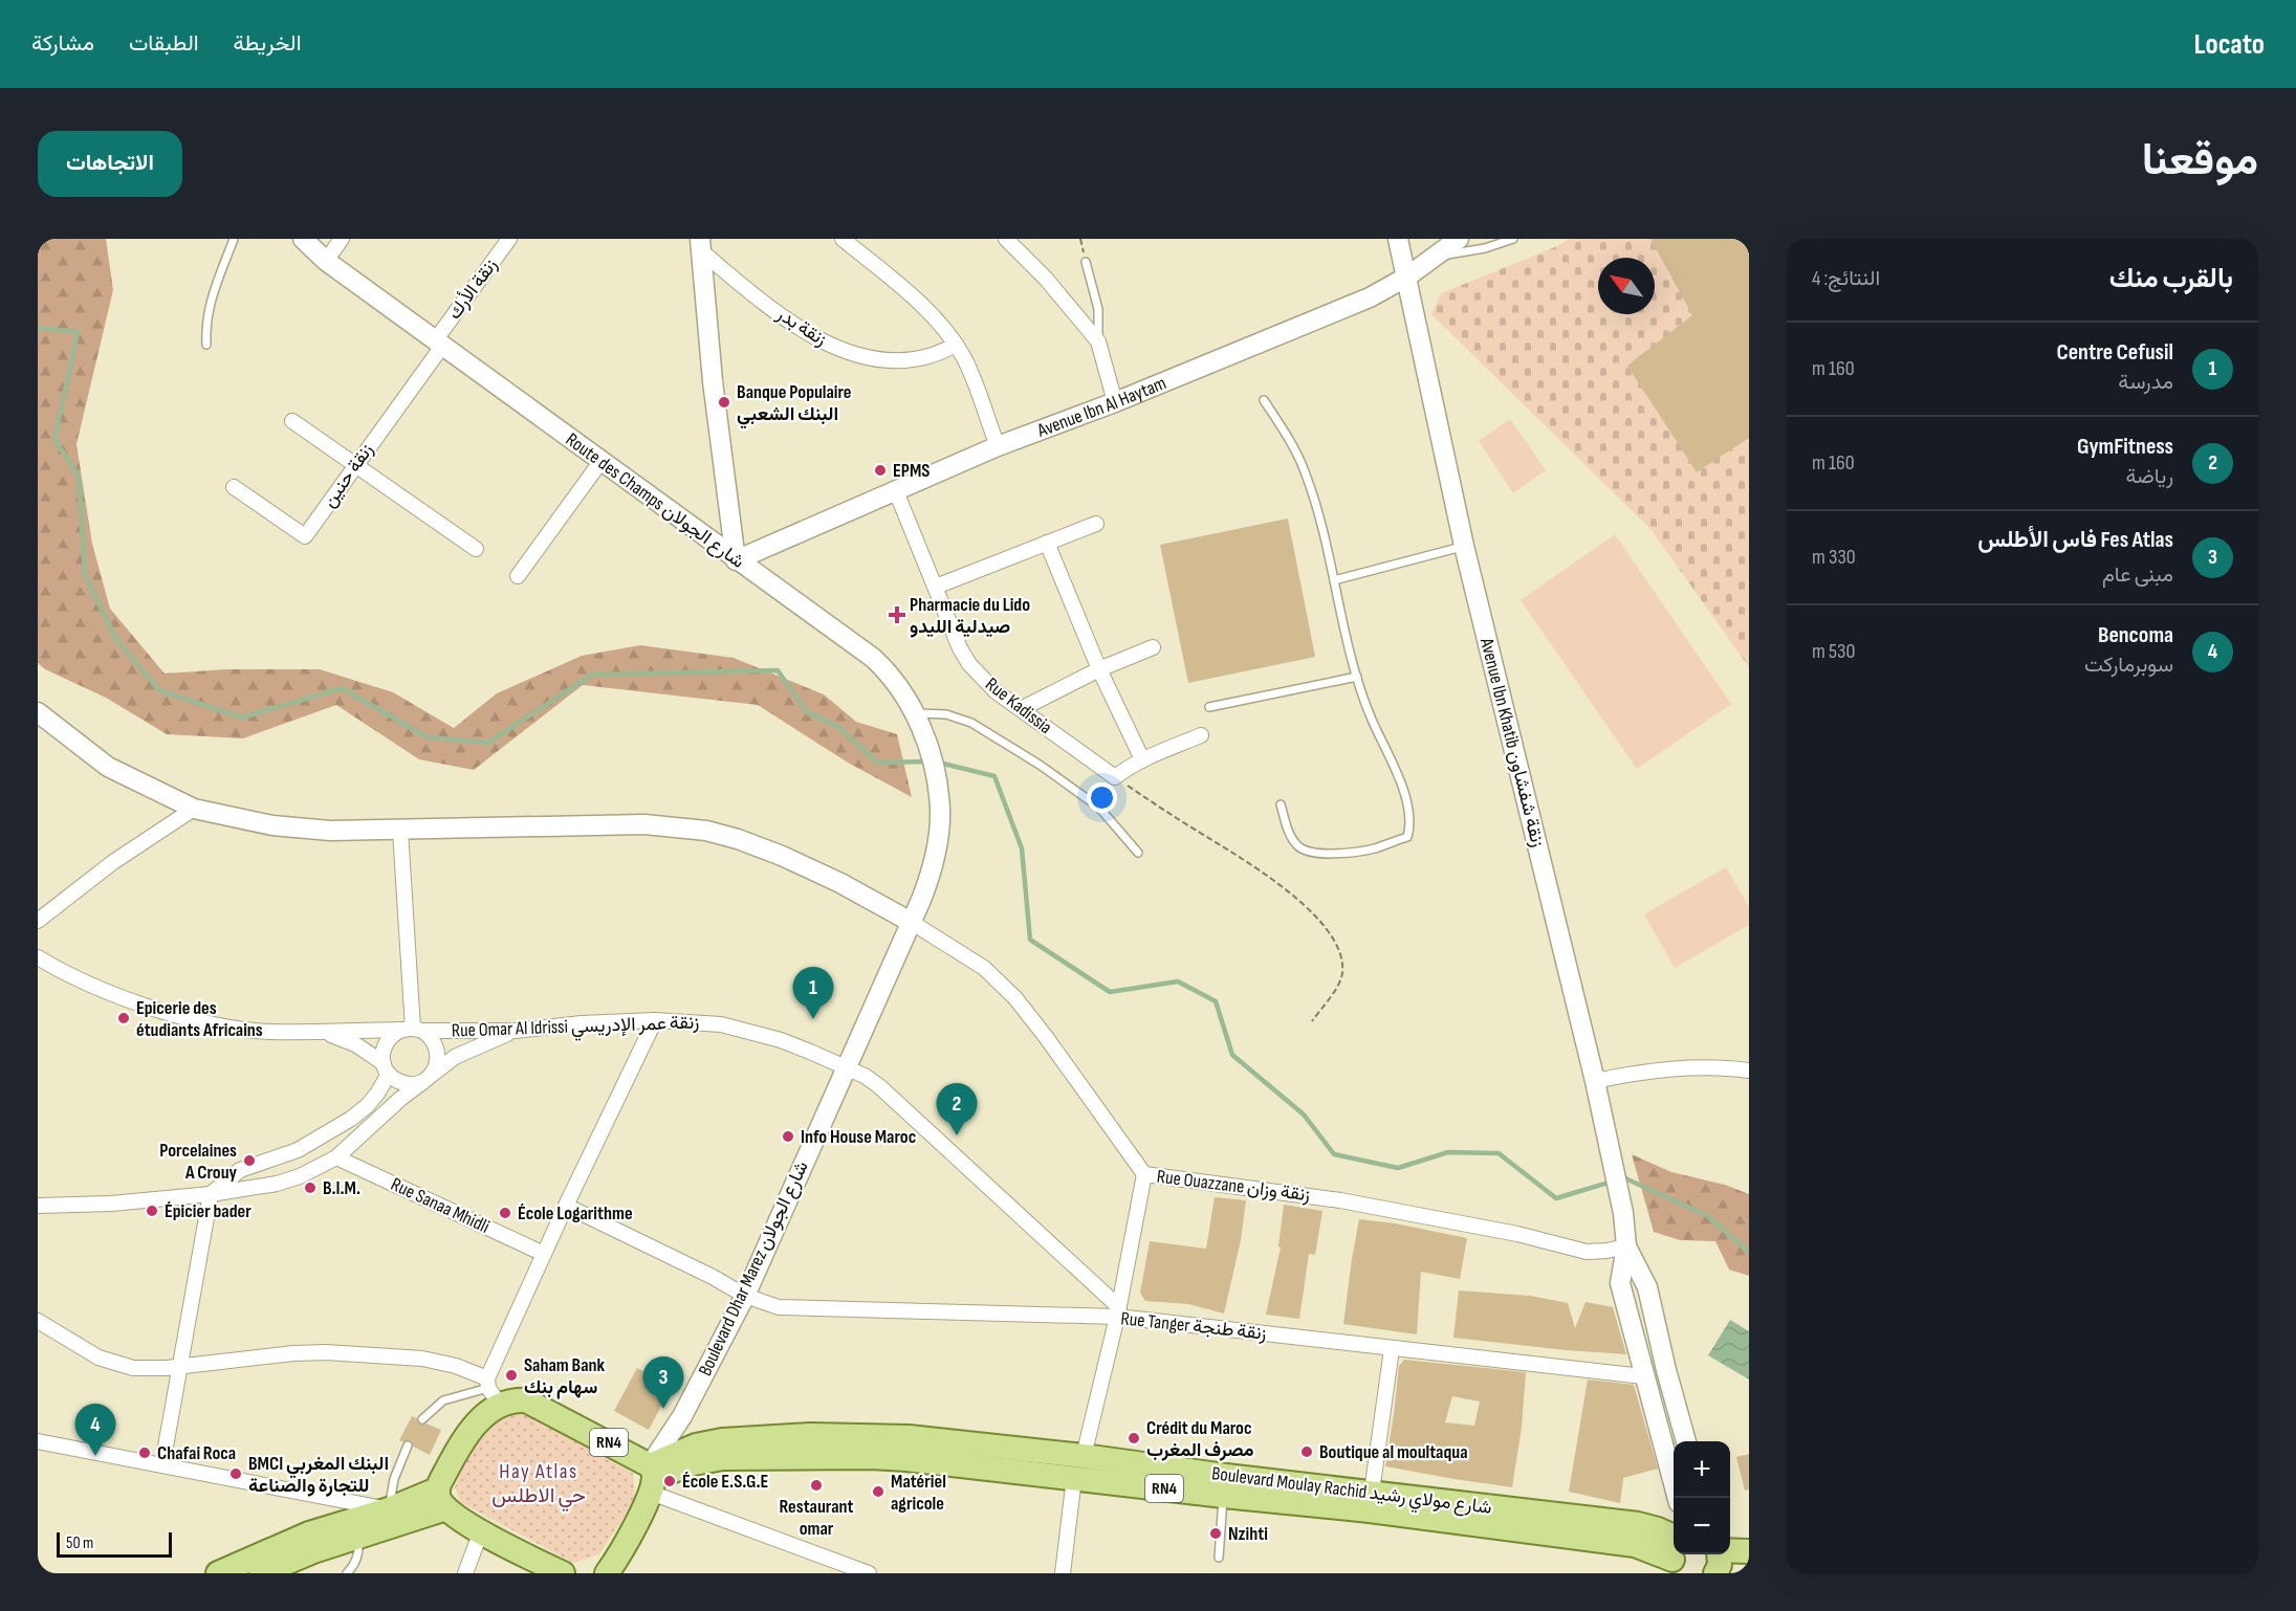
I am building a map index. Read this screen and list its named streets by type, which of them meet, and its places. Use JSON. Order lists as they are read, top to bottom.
{
  "streets": {
    "main road": ["RN4", "Boulevard Moulay Rachid شارع مولاي رشيد"],
    "street": [
      "زنقة الأرك",
      "زنقة بدر",
      "Avenue Ibn Al Haytam",
      "زنقة حنين",
      "Route des Champs شارع الجولان",
      "Rue Kadissia",
      "Avenue Ibn Khatib زنقة شفشاون",
      "Rue Omar Al Idrissi زنقة عمر الإدريسي",
      "Rue Ouazzane زنقة وزان",
      "Rue Sanaa Mhidli",
      "Boulevard Dhar Marez شارع الجولان",
      "Rue Tanger زنقة طنجة"
    ]
  },
  "crossings": [
    ["زنقة الأرك", "زنقة حنين"],
    ["زنقة الأرك", "Route des Champs شارع الجولان"],
    ["Avenue Ibn Al Haytam", "Route des Champs شارع الجولان"],
    ["Avenue Ibn Al Haytam", "Rue Kadissia"],
    ["Avenue Ibn Al Haytam", "Avenue Ibn Khatib زنقة شفشاون"],
    ["زنقة حنين", "Route des Champs شارع الجولان"],
    ["Route des Champs شارع الجولان", "Rue Ouazzane زنقة وزان"],
    ["Route des Champs شارع الجولان", "Boulevard Dhar Marez شارع الجولان"],
    ["Avenue Ibn Khatib زنقة شفشاون", "Rue Ouazzane زنقة وزان"],
    ["Avenue Ibn Khatib زنقة شفشاون", "Rue Tanger زنقة طنجة"],
    ["Rue Omar Al Idrissi زنقة عمر الإدريسي", "Boulevard Dhar Marez شارع الجولان"],
    ["Rue Omar Al Idrissi زنقة عمر الإدريسي", "Rue Tanger زنقة طنجة"],
    ["Rue Ouazzane زنقة وزان", "Boulevard Dhar Marez شارع الجولان"],
    ["Boulevard Dhar Marez شارع الجولان", "Rue Tanger زنقة طنجة"],
    ["Boulevard Dhar Marez شارع الجولان", "RN4"],
    ["Boulevard Dhar Marez شارع الجولان", "Boulevard Moulay Rachid شارع مولاي رشيد"],
    ["RN4", "Boulevard Moulay Rachid شارع مولاي رشيد"]
  ],
  "districts": ["Hay Atlas حي الاطلس"],
  "places": {
    "other": [
      "Banque Populaire البنك الشعبي",
      "EPMS",
      "Epicerie des étudiants Africains",
      "Info House Maroc",
      "Porcelaines A Crouy",
      "B.I.M.",
      "Épicier bader",
      "École Logarithme",
      "Saham Bank سهام بنك",
      "Crédit du Maroc مصرف المغرب",
      "Boutique al moultaqua",
      "Chafai Roca",
      "BMCI البنك المغربي للتجارة والصناعة",
      "École E.S.G.E",
      "Restaurant omar",
      "Matériel agricole",
      "Nzihti"
    ],
    "health": ["Pharmacie du Lido صيدلية الليدو"]
  },
  "scale_bar": "50 m",
  "north": "top left",
  "page": {
    "header": "Locato",
    "nav": ["الخريطة", "الطبقات", "مشاركة"],
    "title": "موقعنا",
    "buttons": "الاتجاهات",
    "heading": ["بالقرب منك", "النتائج: 4"],
    "list": [
      {
        "mark": "1",
        "name": "Centre Cefusil",
        "note": "مدرسة",
        "value": "160 m"
      },
      {
        "mark": "2",
        "name": "GymFitness",
        "note": "رياضة",
        "value": "160 m"
      },
      {
        "mark": "3",
        "name": "Fes Atlas فاس الأطلس",
        "note": "مبنى عام",
        "value": "330 m"
      },
      {
        "mark": "4",
        "name": "Bencoma",
        "note": "سوبرماركت",
        "value": "530 m"
      }
    ],
    "pins": [
      "1",
      "2",
      "3",
      "4"
    ],
    "map_buttons": ["+", "−"],
    "scale": "50 m"
  }
}
